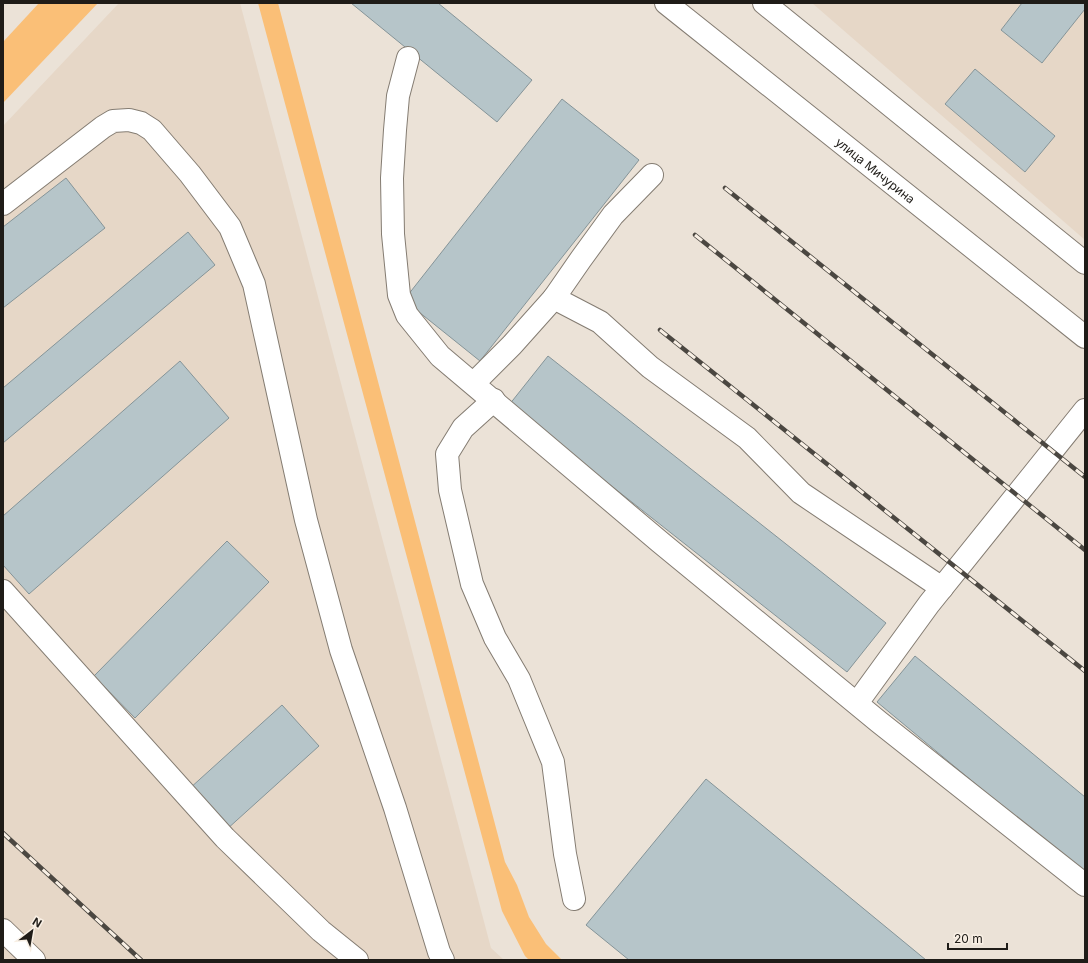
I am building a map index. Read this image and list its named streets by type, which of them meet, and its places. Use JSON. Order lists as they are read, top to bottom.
{
  "streets": {
    "main road": ["улица Мичурина"]
  },
  "scale_bar": "20 m",
  "north": "top right"
}
